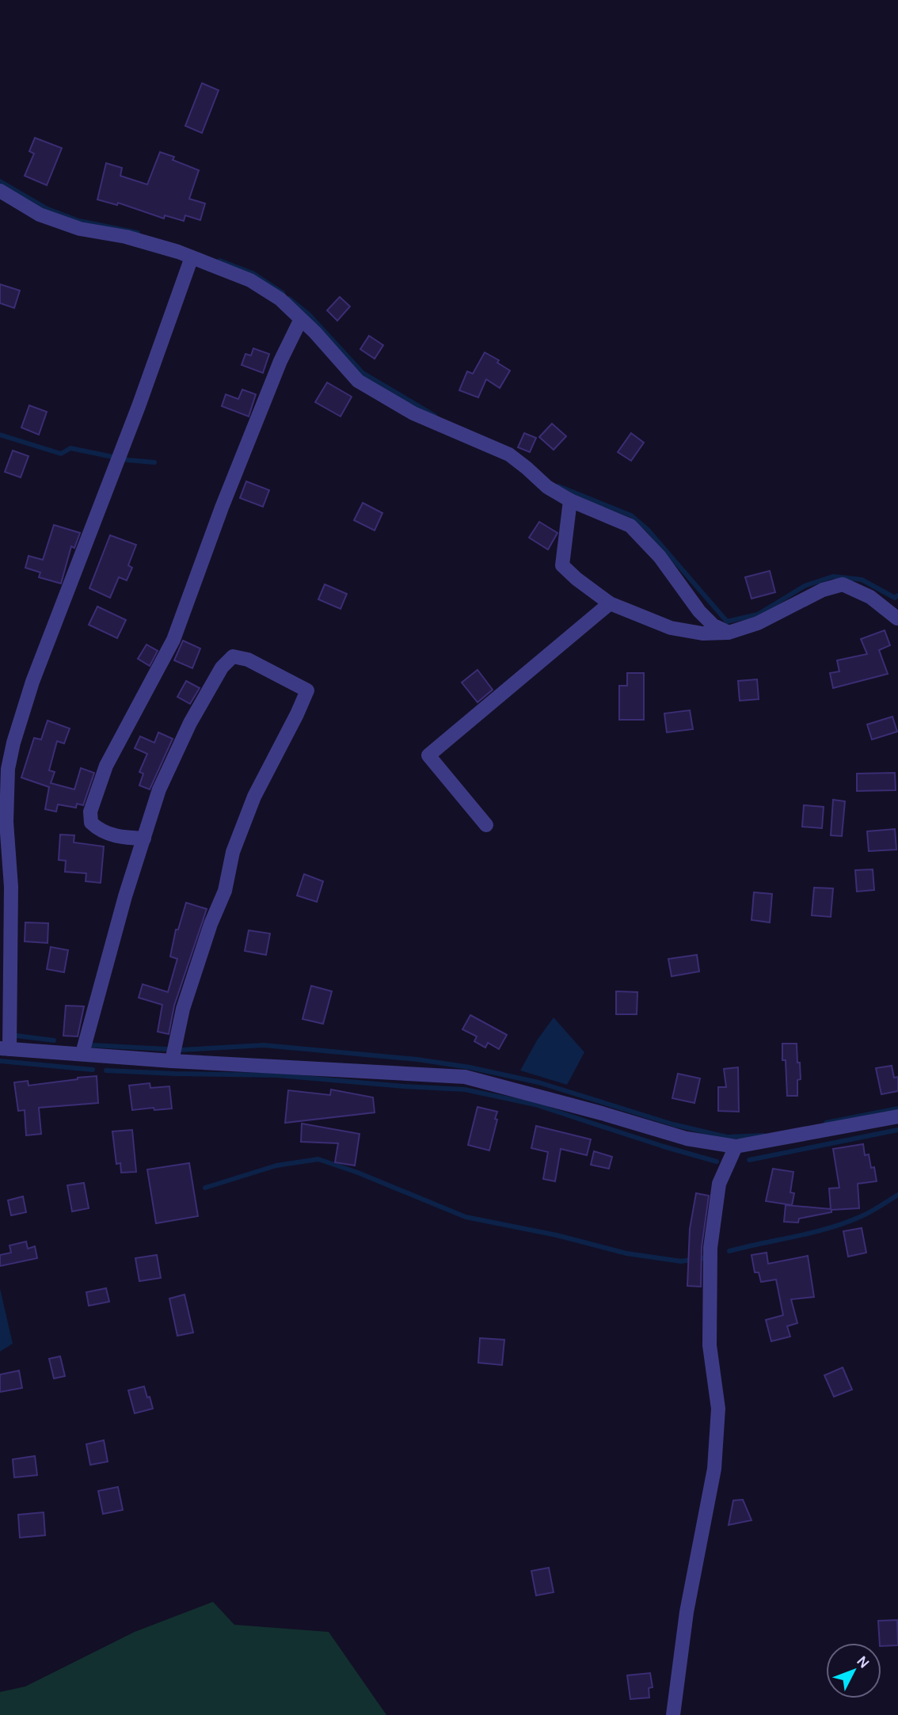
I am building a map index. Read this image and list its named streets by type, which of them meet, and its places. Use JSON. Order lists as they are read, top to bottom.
{
  "north": "top right"
}
